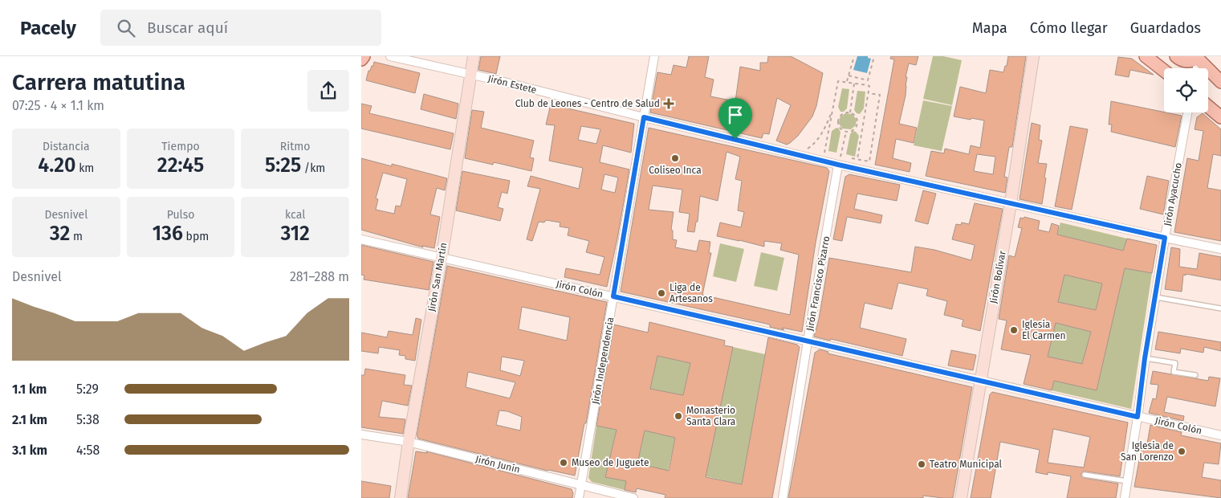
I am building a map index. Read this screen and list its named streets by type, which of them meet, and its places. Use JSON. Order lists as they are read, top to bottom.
{
  "streets": {
    "street": [
      "Jirón Estete",
      "Jirón Ayacucho",
      "Jirón San Martín",
      "Jirón Bolívar",
      "Jirón Francisco Pizarro",
      "Jirón Colón",
      "Jirón Independencia",
      "Jirón Junín"
    ]
  },
  "crossings": [
    ["Jirón Estete", "Jirón Ayacucho"],
    ["Jirón Estete", "Jirón San Martín"],
    ["Jirón Estete", "Jirón Bolívar"],
    ["Jirón Estete", "Jirón Francisco Pizarro"],
    ["Jirón Estete", "Jirón Independencia"],
    ["Jirón Ayacucho", "Jirón Colón"],
    ["Jirón San Martín", "Jirón Colón"],
    ["Jirón San Martín", "Jirón Junín"],
    ["Jirón Bolívar", "Jirón Colón"],
    ["Jirón Francisco Pizarro", "Jirón Colón"],
    ["Jirón Colón", "Jirón Independencia"],
    ["Jirón Independencia", "Jirón Junín"]
  ],
  "places": {
    "health": ["Club de Leones - Centro de Salud"],
    "other": [
      "Coliseo Inca",
      "Liga de Artesanos",
      "Iglesia El Carmen",
      "Monasterio Santa Clara",
      "Iglesia de San Lorenzo",
      "Museo de Juguete",
      "Teatro Municipal"
    ]
  },
  "page": {
    "header": "Pacely",
    "search": "Buscar aquí",
    "nav": ["Mapa", "Cómo llegar", "Guardados"],
    "heading": ["Carrera matutina", "07:25 · 4 × 1.1 km"],
    "stats": [
      ["Distancia", "4.20 km"],
      ["Tiempo", "22:45"],
      ["Ritmo", "5:25 /km"],
      ["Desnivel", "32 m"],
      ["Pulso", "136 bpm"],
      ["kcal", "312"]
    ],
    "chart": ["Desnivel", "281–288 m"],
    "list": [
      {
        "name": "1.1 km",
        "note": "5:29"
      },
      {
        "name": "2.1 km",
        "note": "5:38"
      },
      {
        "name": "3.1 km",
        "note": "4:58"
      }
    ]
  }
}
